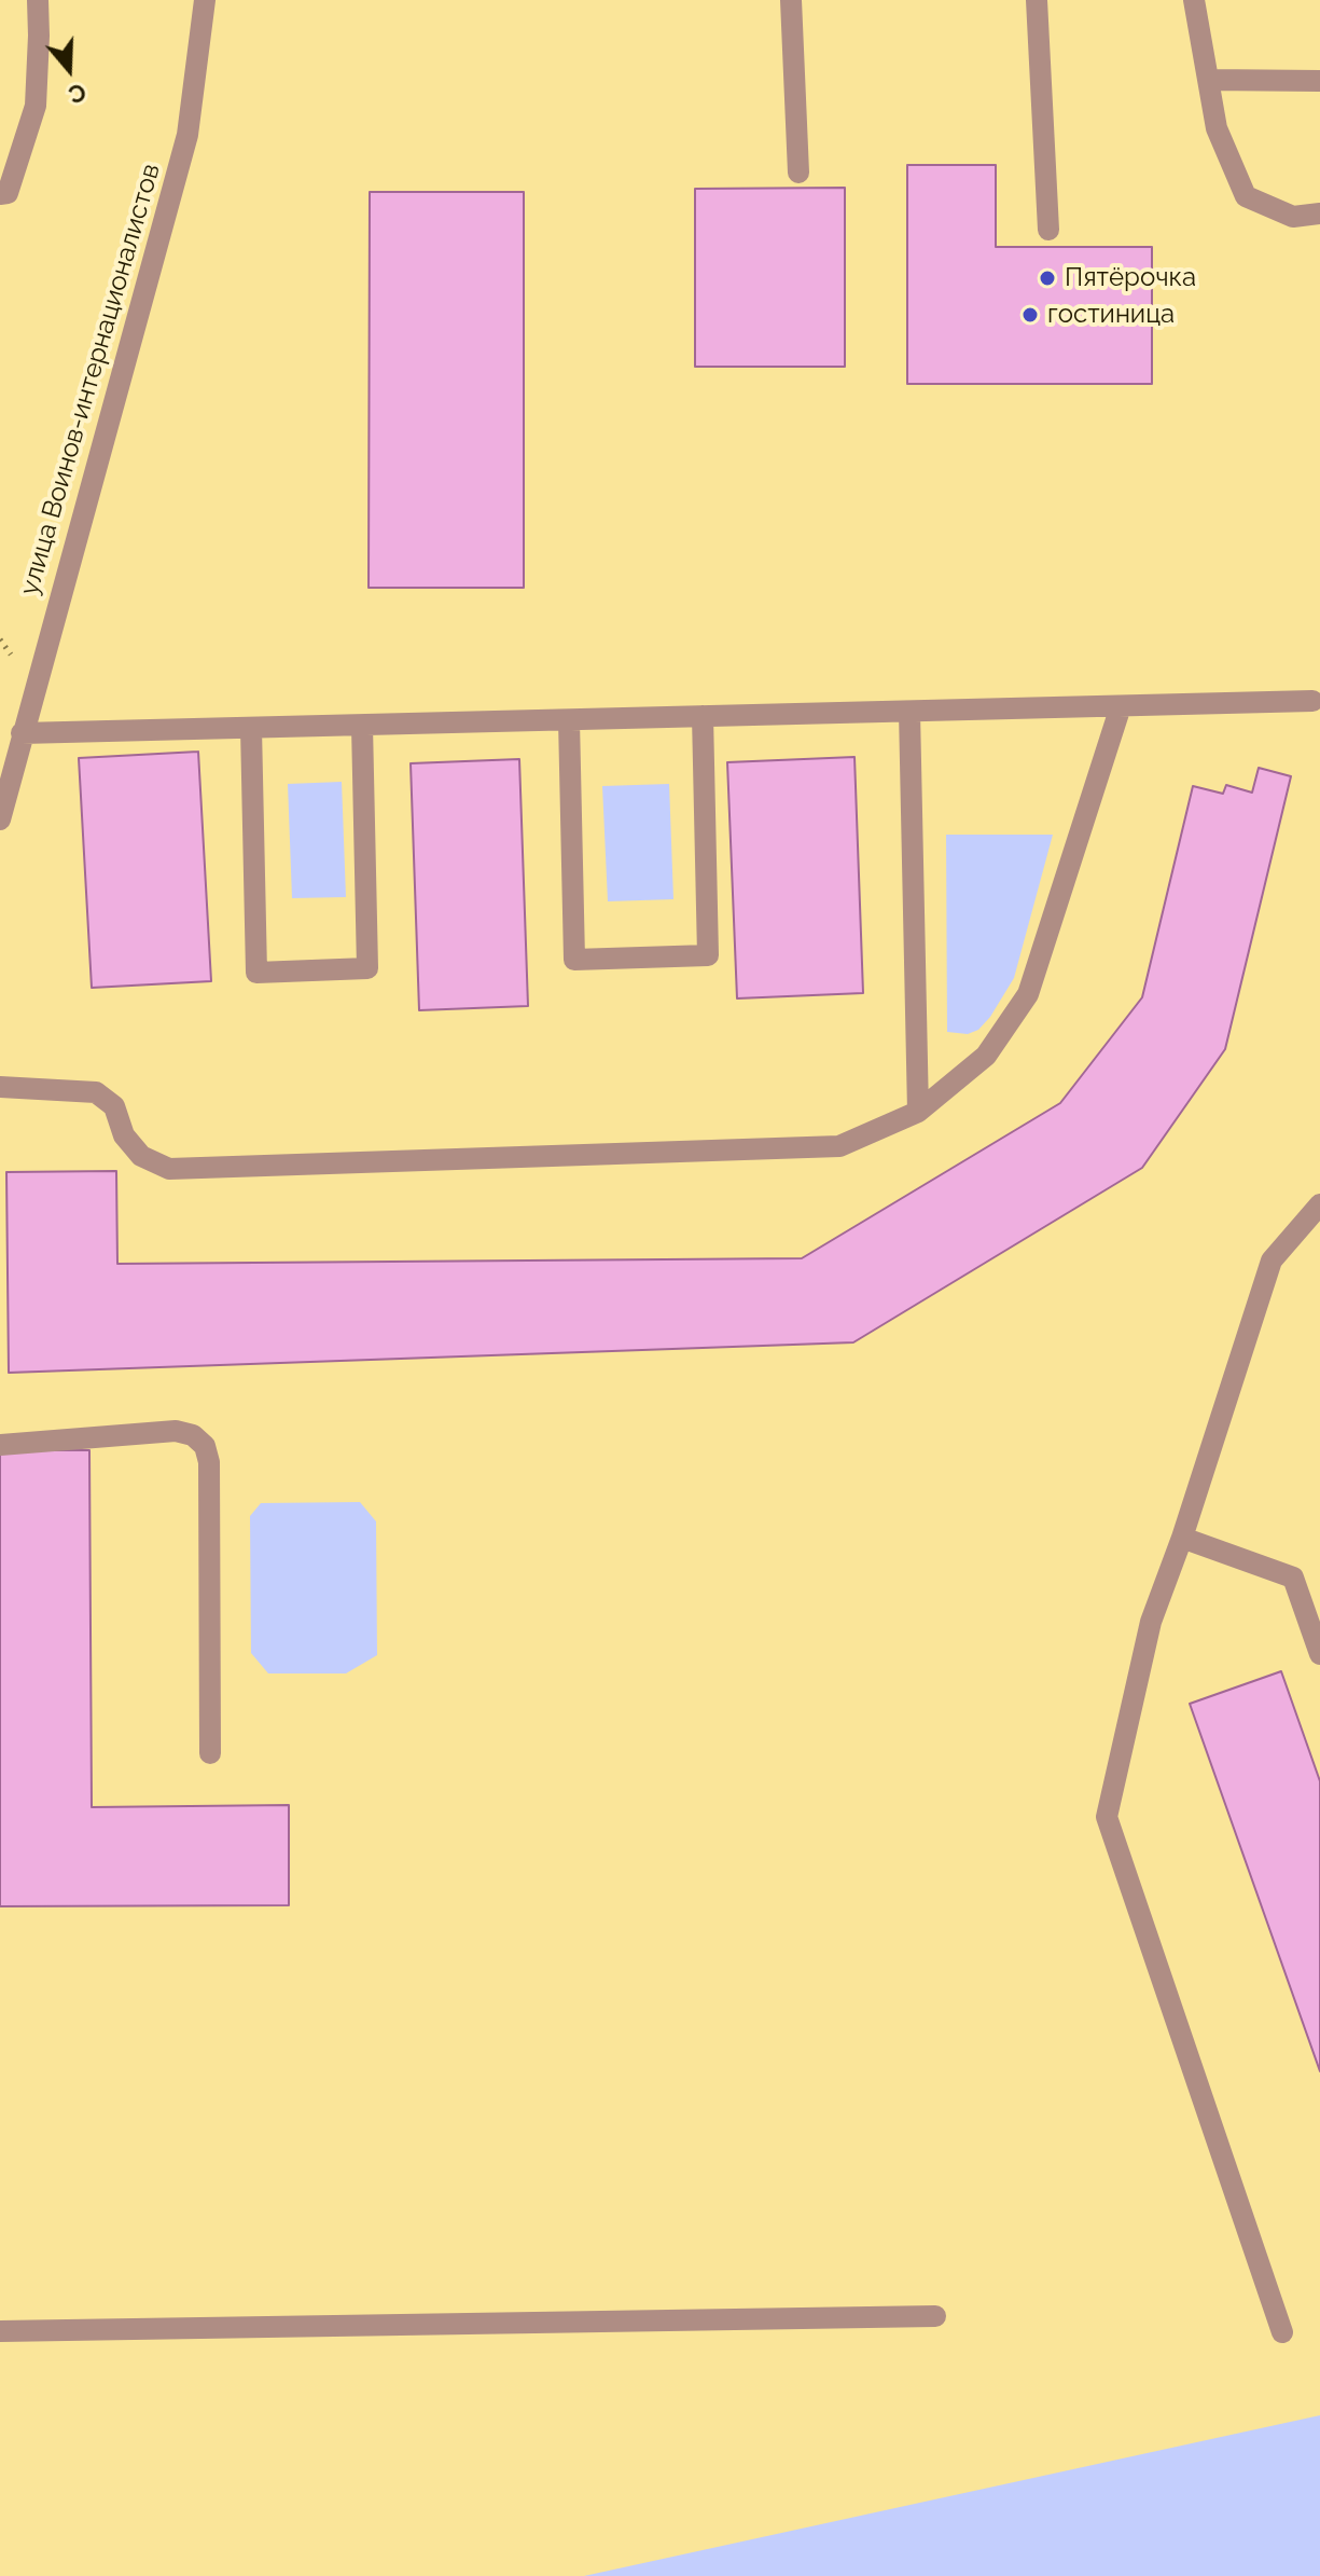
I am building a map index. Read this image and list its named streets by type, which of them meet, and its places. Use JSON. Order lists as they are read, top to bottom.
{
  "streets": {
    "street": ["улица Воинов-интернационалистов"]
  },
  "places": ["Пятёрочка", "гостиница"],
  "north": "bottom"
}
